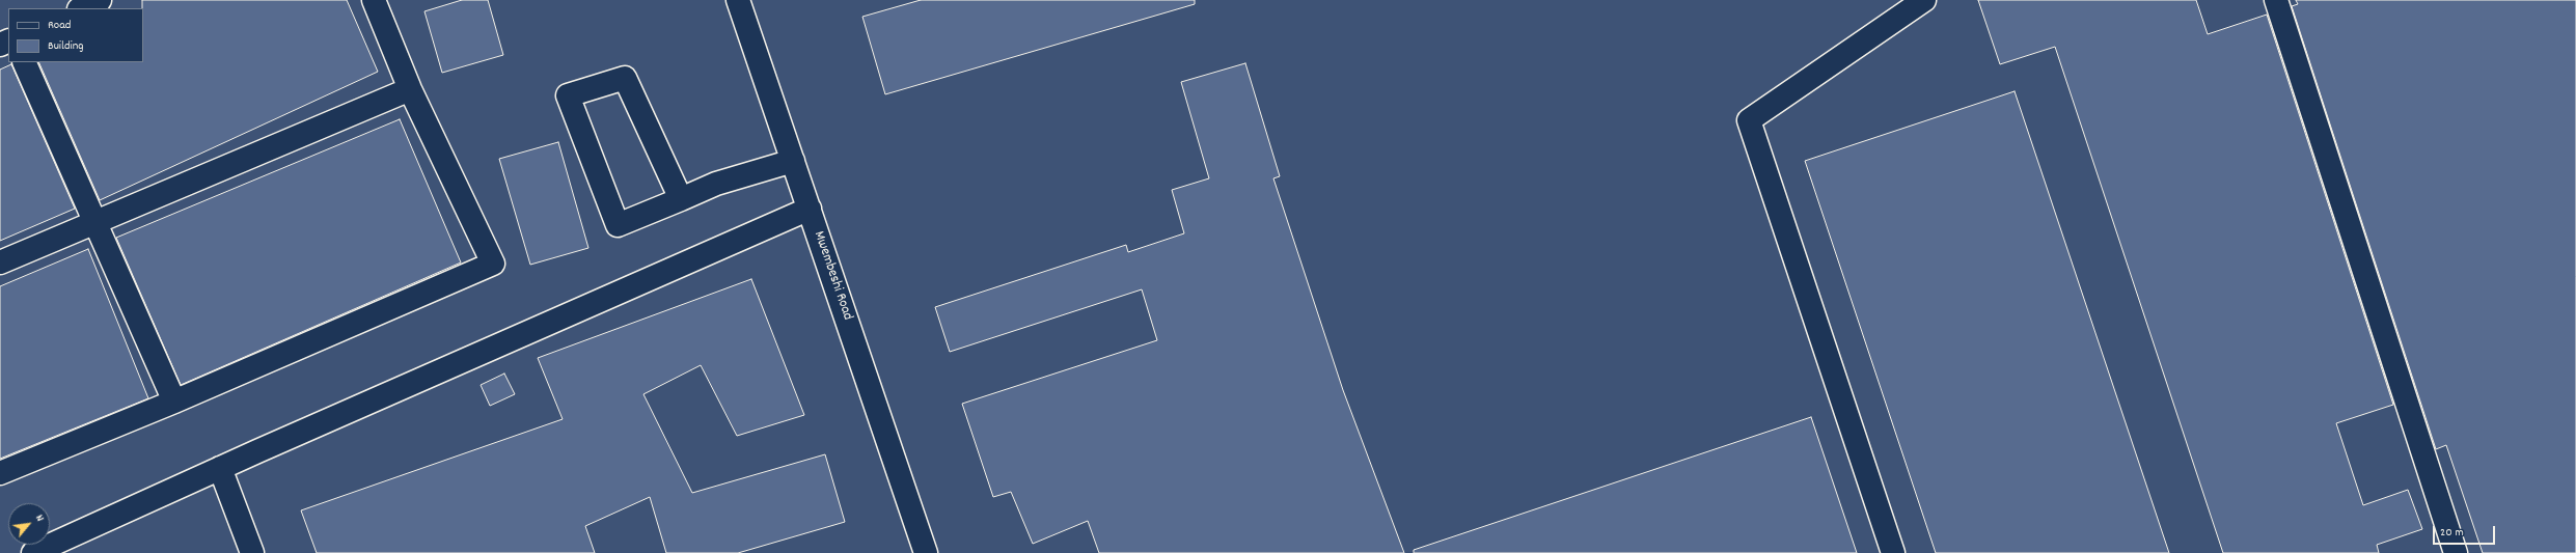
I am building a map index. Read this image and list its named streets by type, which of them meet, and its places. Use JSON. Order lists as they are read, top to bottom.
{
  "streets": {
    "street": ["Mwembeshi Road"]
  },
  "legend": ["Road", "Building"],
  "scale_bar": "20 m",
  "north": "top right"
}
